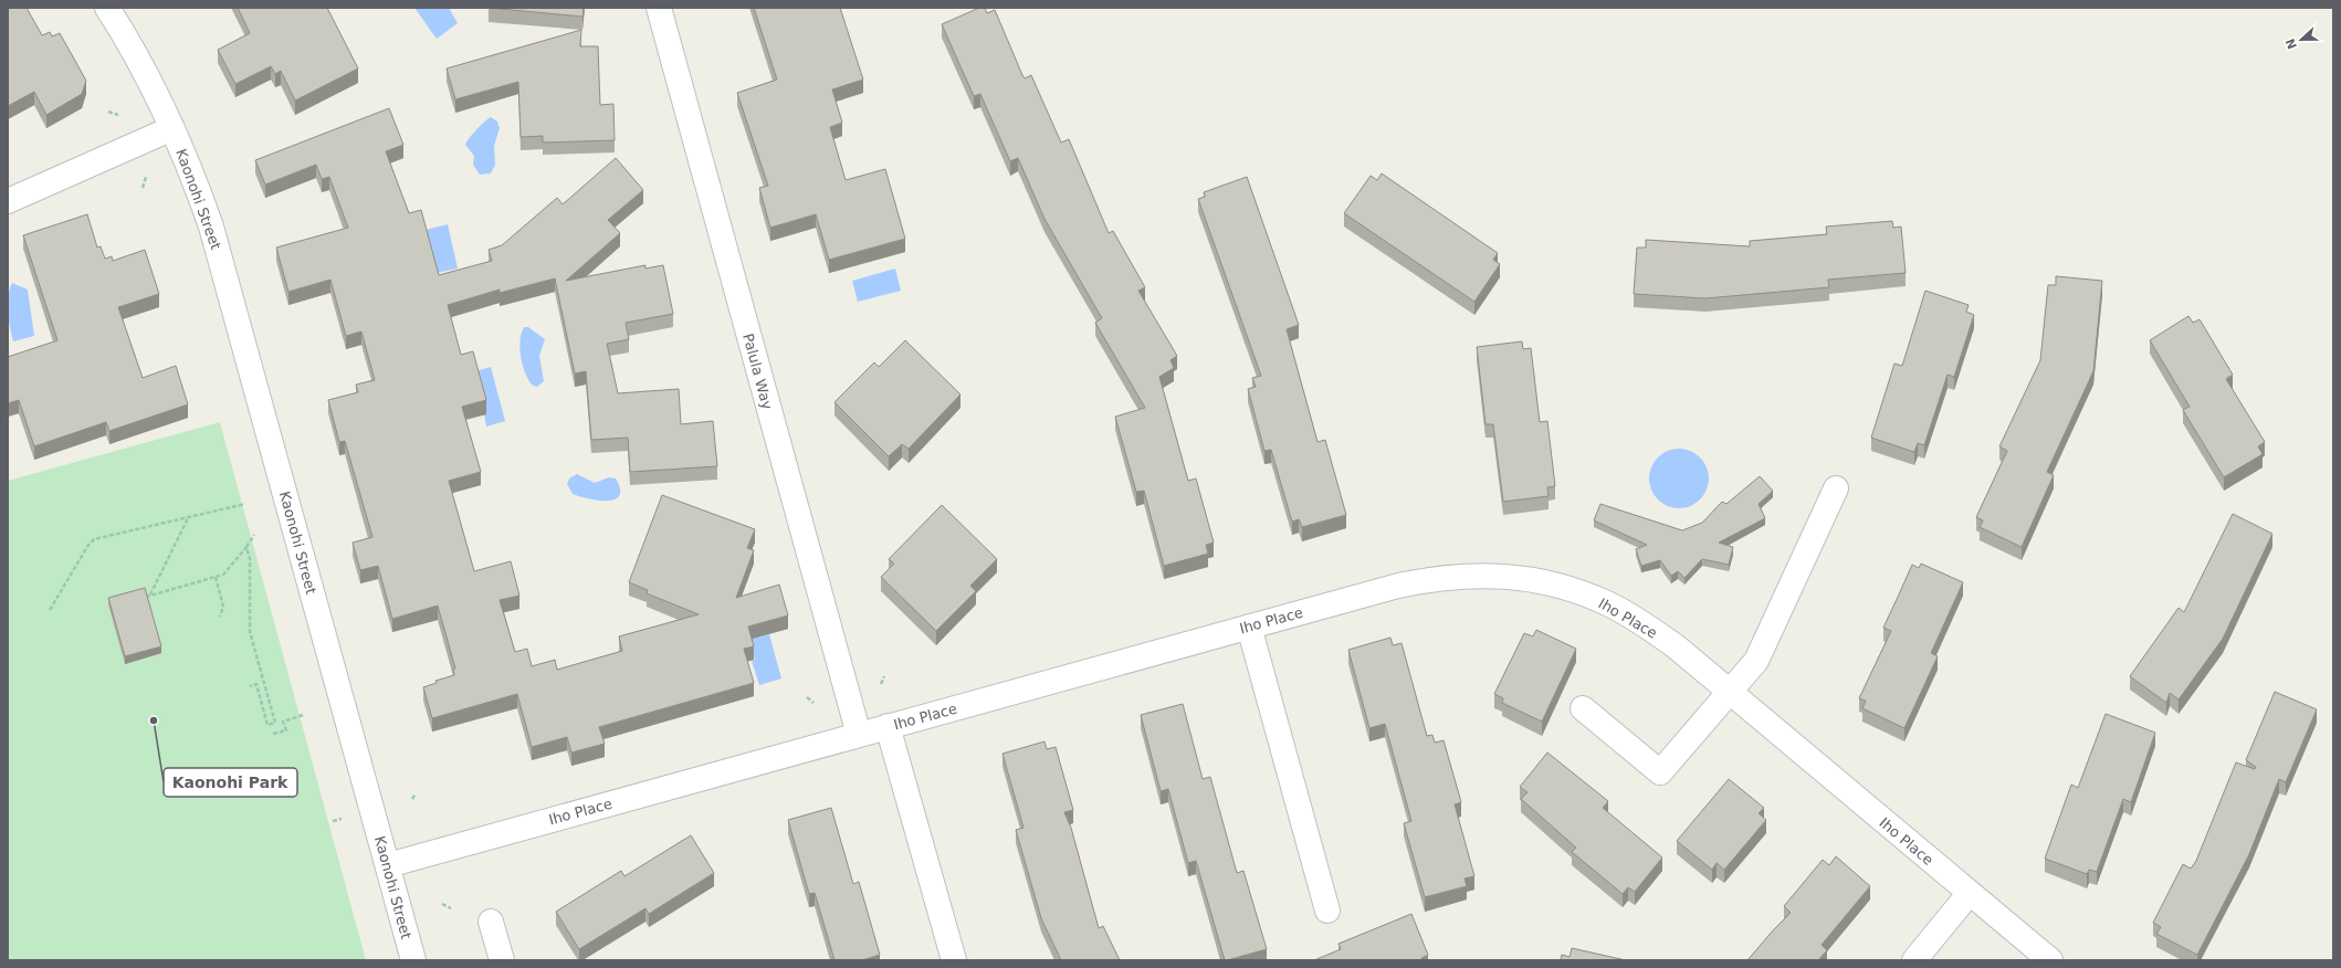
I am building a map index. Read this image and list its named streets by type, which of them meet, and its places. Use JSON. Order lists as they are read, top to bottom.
{
  "streets": {
    "street": ["Kaonohi Street", "Palula Way", "Iho Place"]
  },
  "crossings": [
    ["Kaonohi Street", "Iho Place"],
    ["Palula Way", "Iho Place"]
  ],
  "places": ["Kaonohi Park"],
  "north": "left"
}
